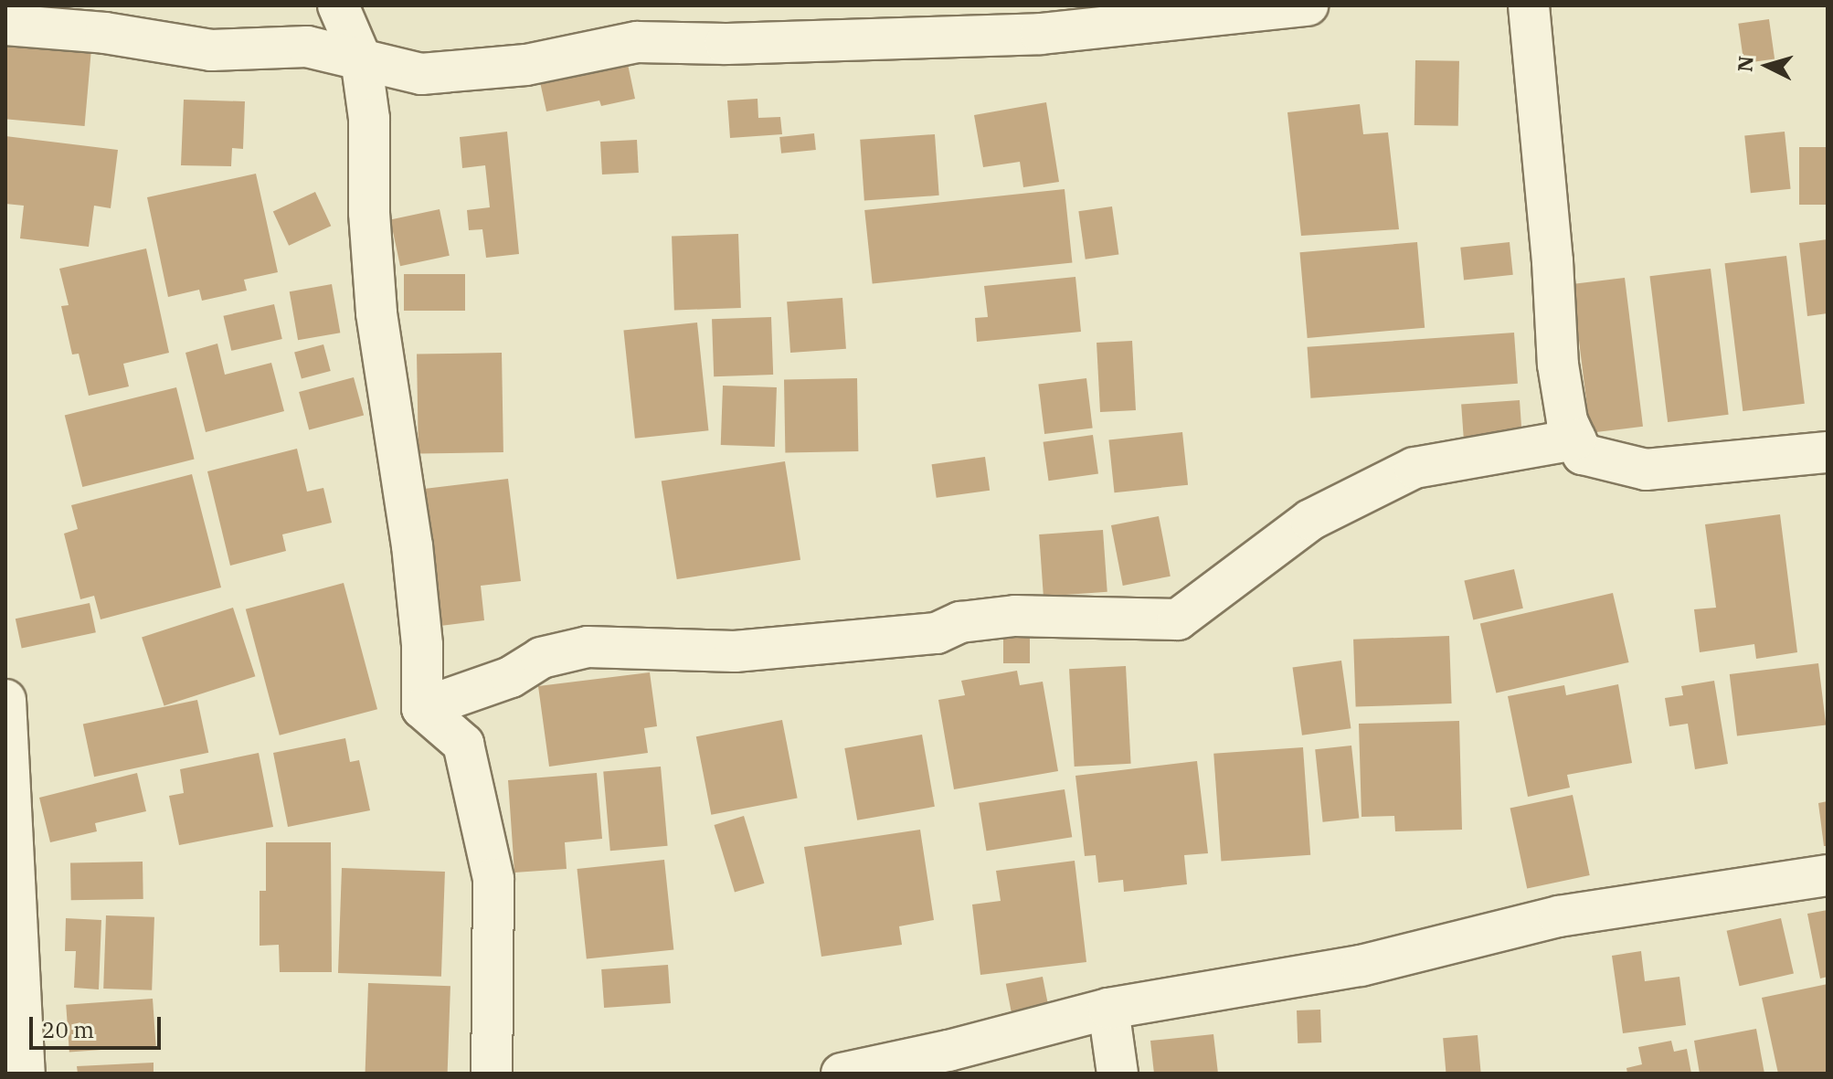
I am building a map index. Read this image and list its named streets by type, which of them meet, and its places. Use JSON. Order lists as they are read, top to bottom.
{
  "scale_bar": "20 m",
  "north": "left"
}
